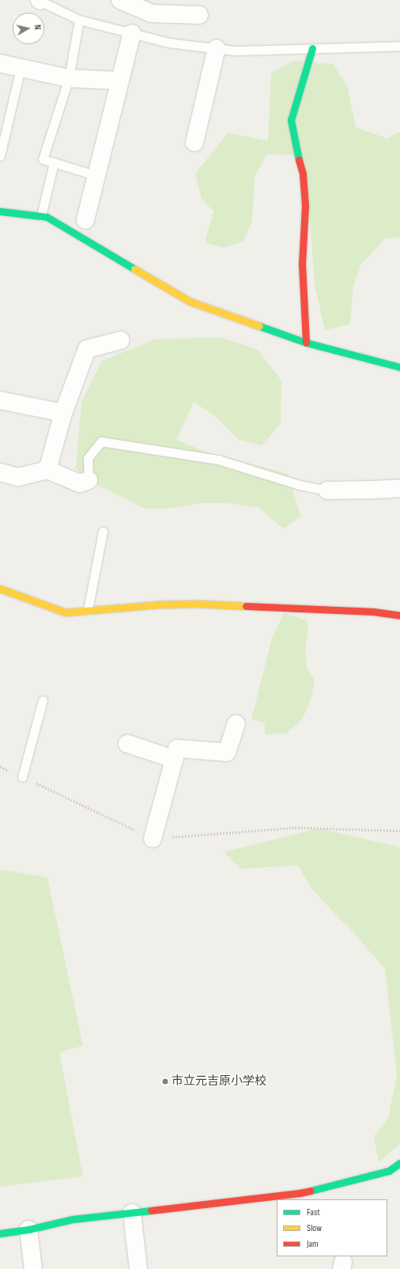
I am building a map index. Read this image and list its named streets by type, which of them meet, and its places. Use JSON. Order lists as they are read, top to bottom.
{
  "places": ["市立元吉原小学校"],
  "legend": ["Fast", "Slow", "Jam"],
  "north": "right"
}
